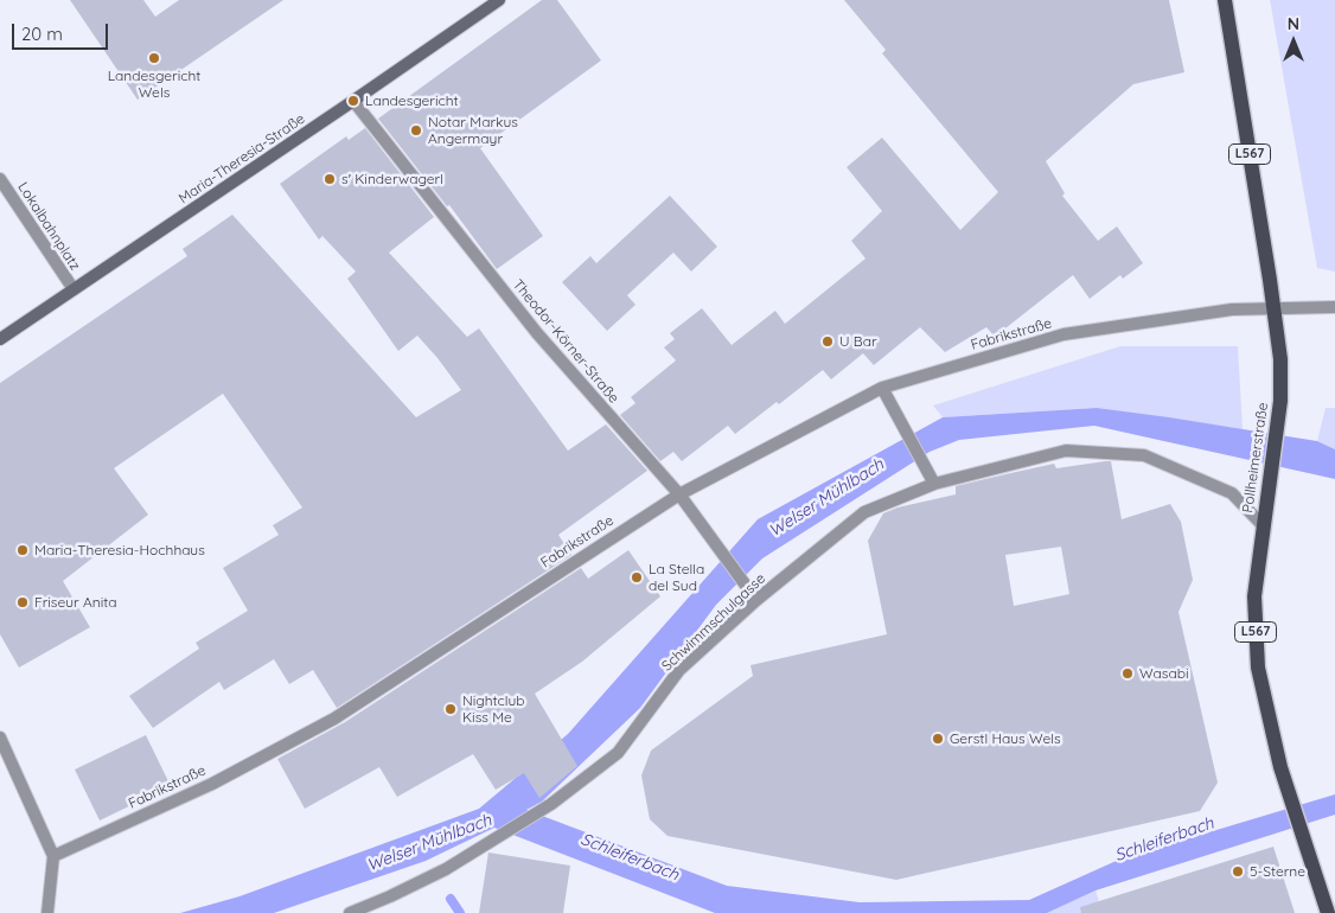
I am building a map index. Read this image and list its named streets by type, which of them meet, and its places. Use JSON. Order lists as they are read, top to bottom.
{
  "streets": {
    "main road": ["L567", "Maria-Theresia-Straße", "Pollheimerstraße"],
    "street": [
      "Lokalbahnplatz",
      "Fabrikstraße",
      "Theodor-Körner-Straße",
      "Schwimmschulgasse"
    ]
  },
  "crossings": [
    ["Maria-Theresia-Straße", "Lokalbahnplatz"],
    ["Maria-Theresia-Straße", "Theodor-Körner-Straße"],
    ["Fabrikstraße", "Theodor-Körner-Straße"],
    ["Fabrikstraße", "Pollheimerstraße"],
    ["Theodor-Körner-Straße", "Schwimmschulgasse"],
    ["Pollheimerstraße", "Schwimmschulgasse"]
  ],
  "water": ["Welser Mühlbach", "Schleiferbach"],
  "places": [
    "Landesgericht Wels",
    "Landesgericht",
    "Notar Markus Angermayr",
    "s' Kinderwagerl",
    "U Bar",
    "Maria-Theresia-Hochhaus",
    "La Stella del Sud",
    "Friseur Anita",
    "Wasabi",
    "Nightclub Kiss Me",
    "Gerstl Haus Wels",
    "5-Sterne"
  ],
  "scale_bar": "20 m",
  "north": "top"
}
